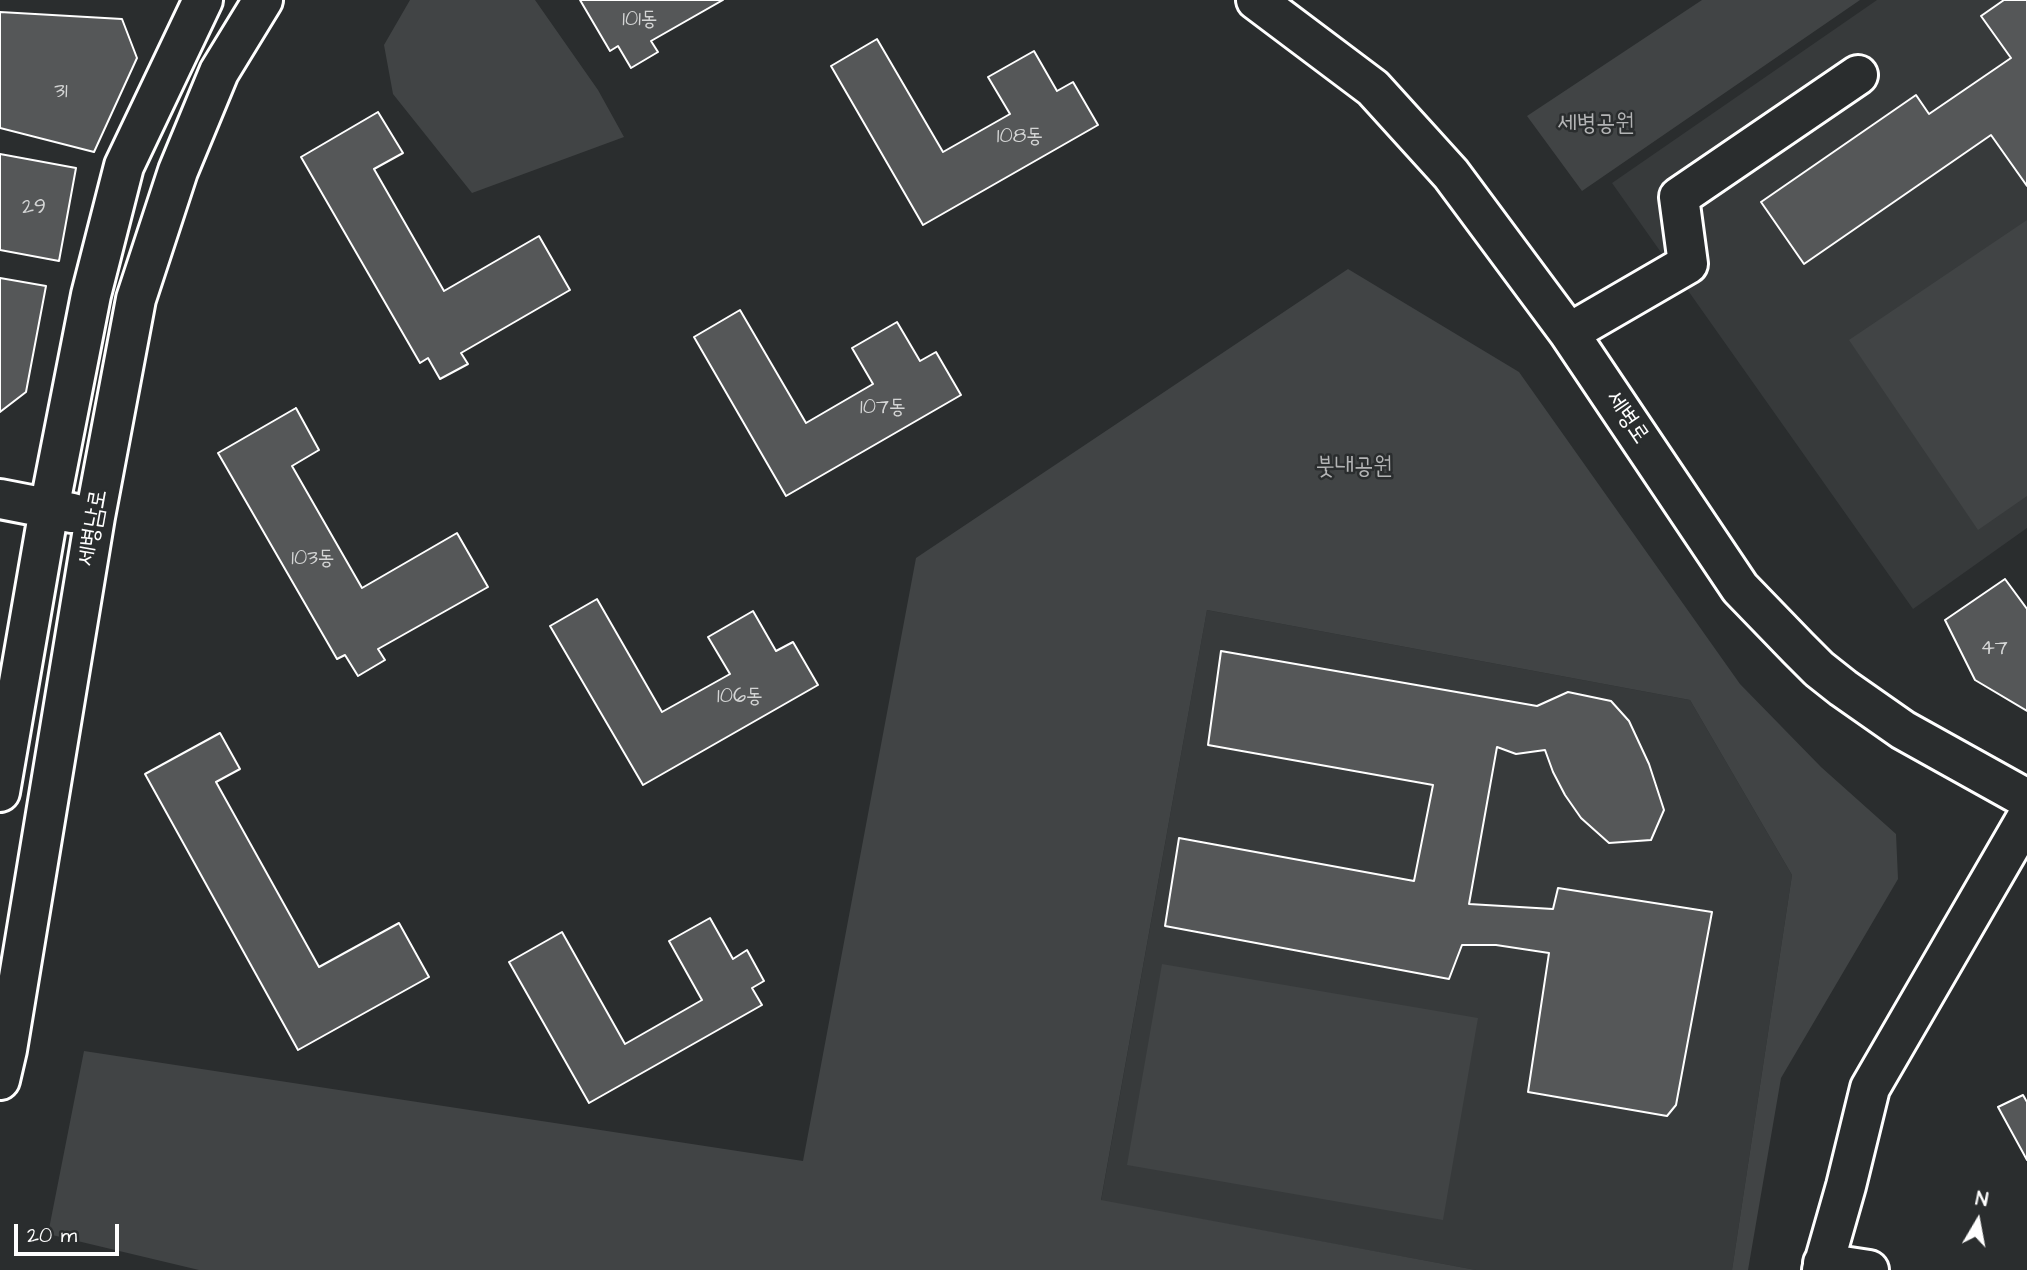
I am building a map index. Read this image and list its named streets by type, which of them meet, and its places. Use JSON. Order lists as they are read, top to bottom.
{
  "streets": {
    "street": ["세병로", "세병남로"]
  },
  "parks": ["세병공원", "붓내공원"],
  "house_numbers": [
    "101동",
    "31",
    "108동",
    "29",
    "107동",
    "103동",
    "47",
    "106동"
  ],
  "scale_bar": "20 m",
  "north": "top"
}
